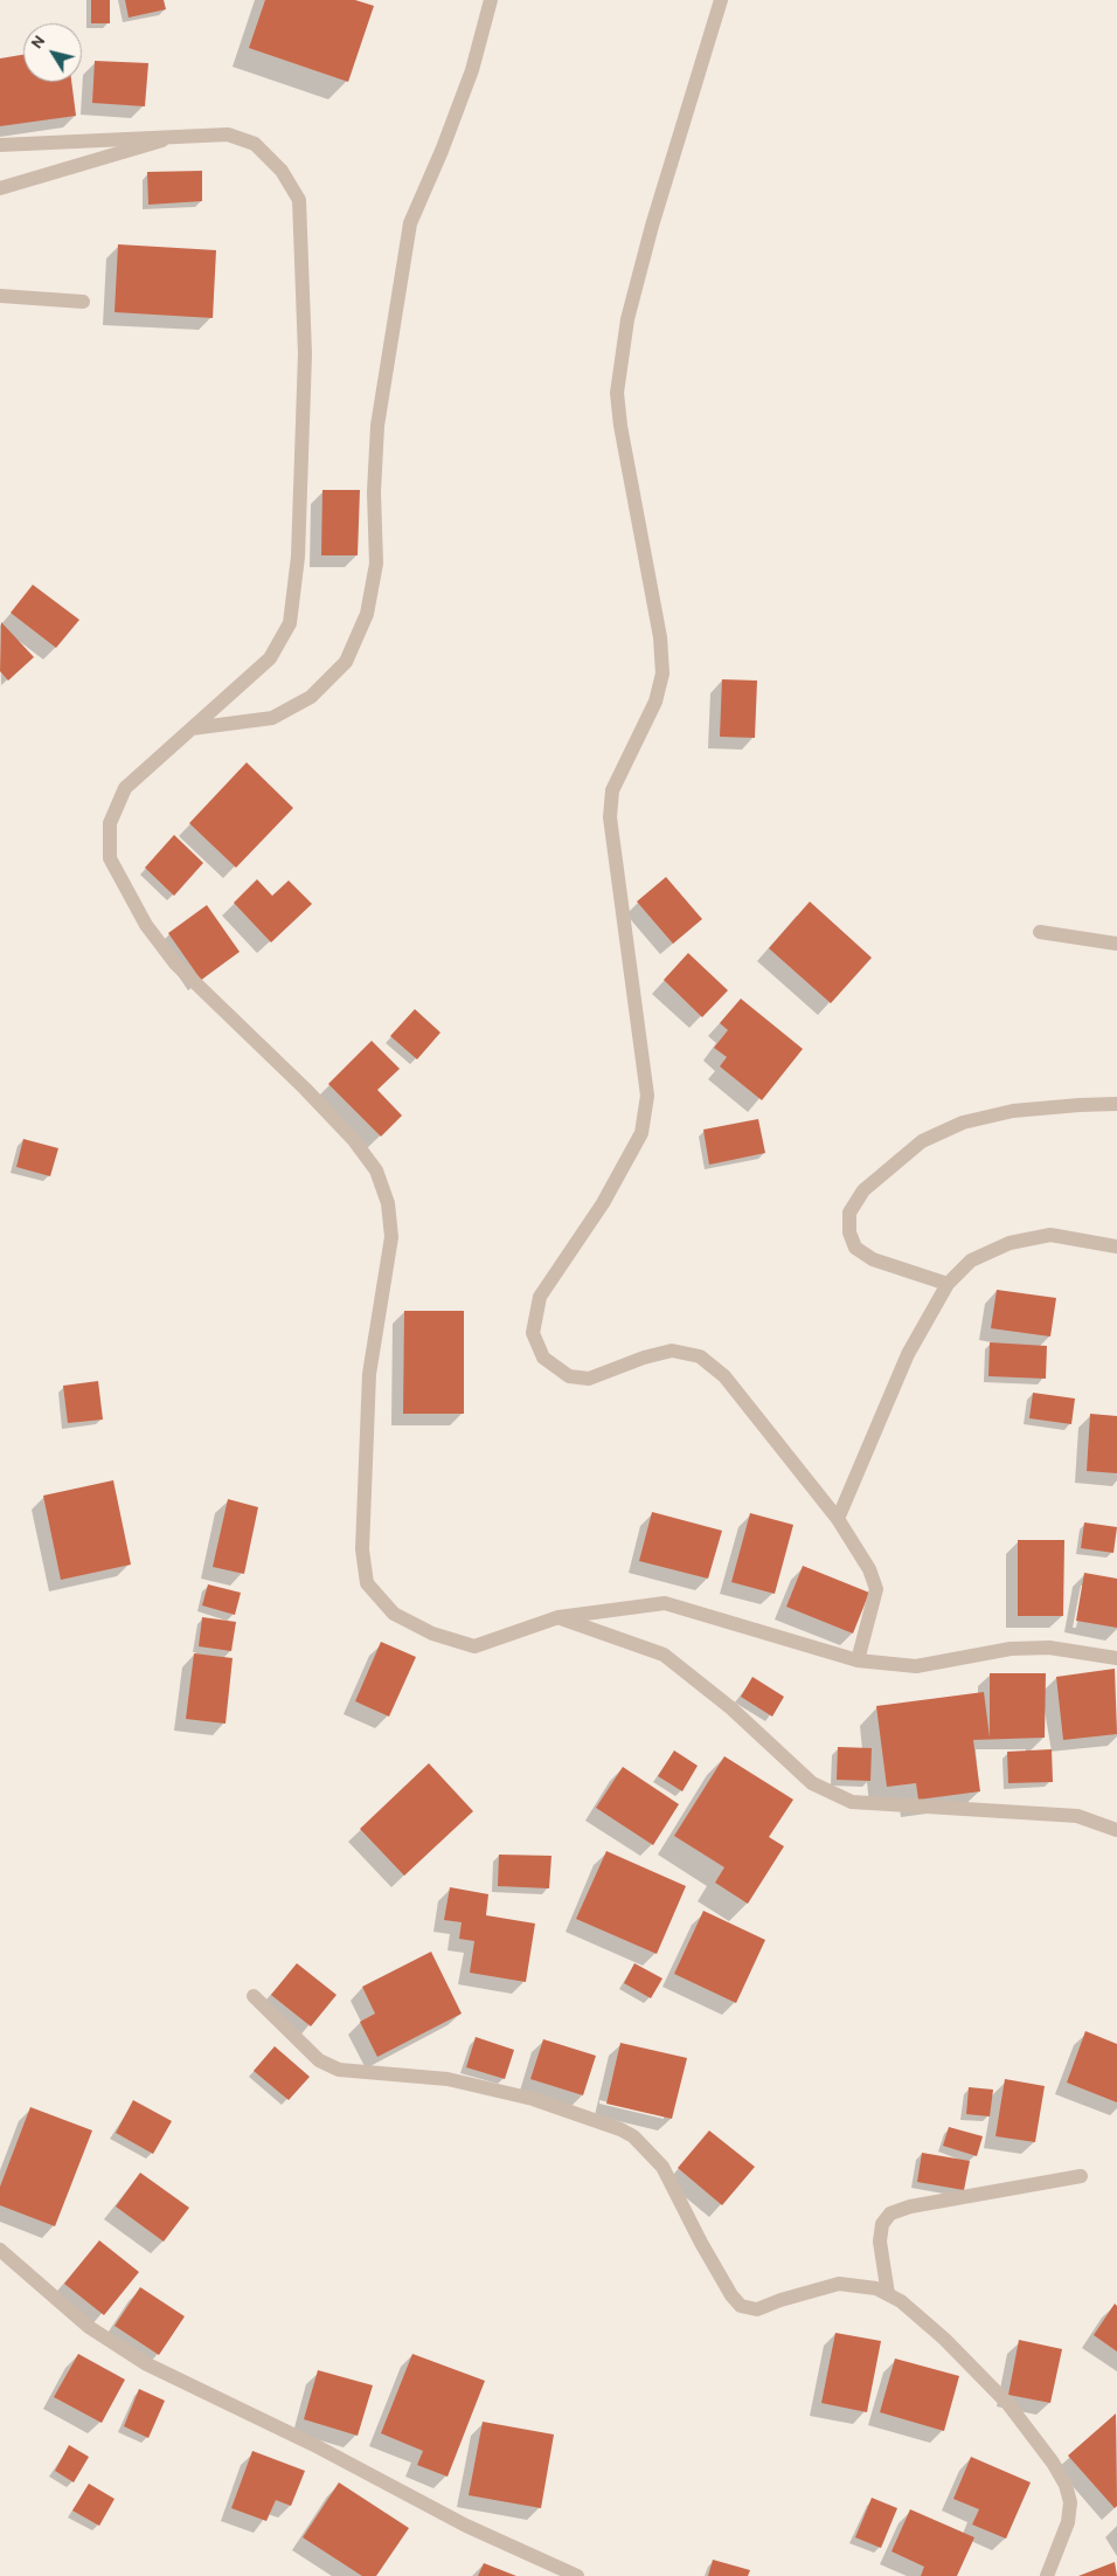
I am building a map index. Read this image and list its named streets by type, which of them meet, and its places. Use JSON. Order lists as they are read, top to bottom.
{
  "north": "top left"
}
